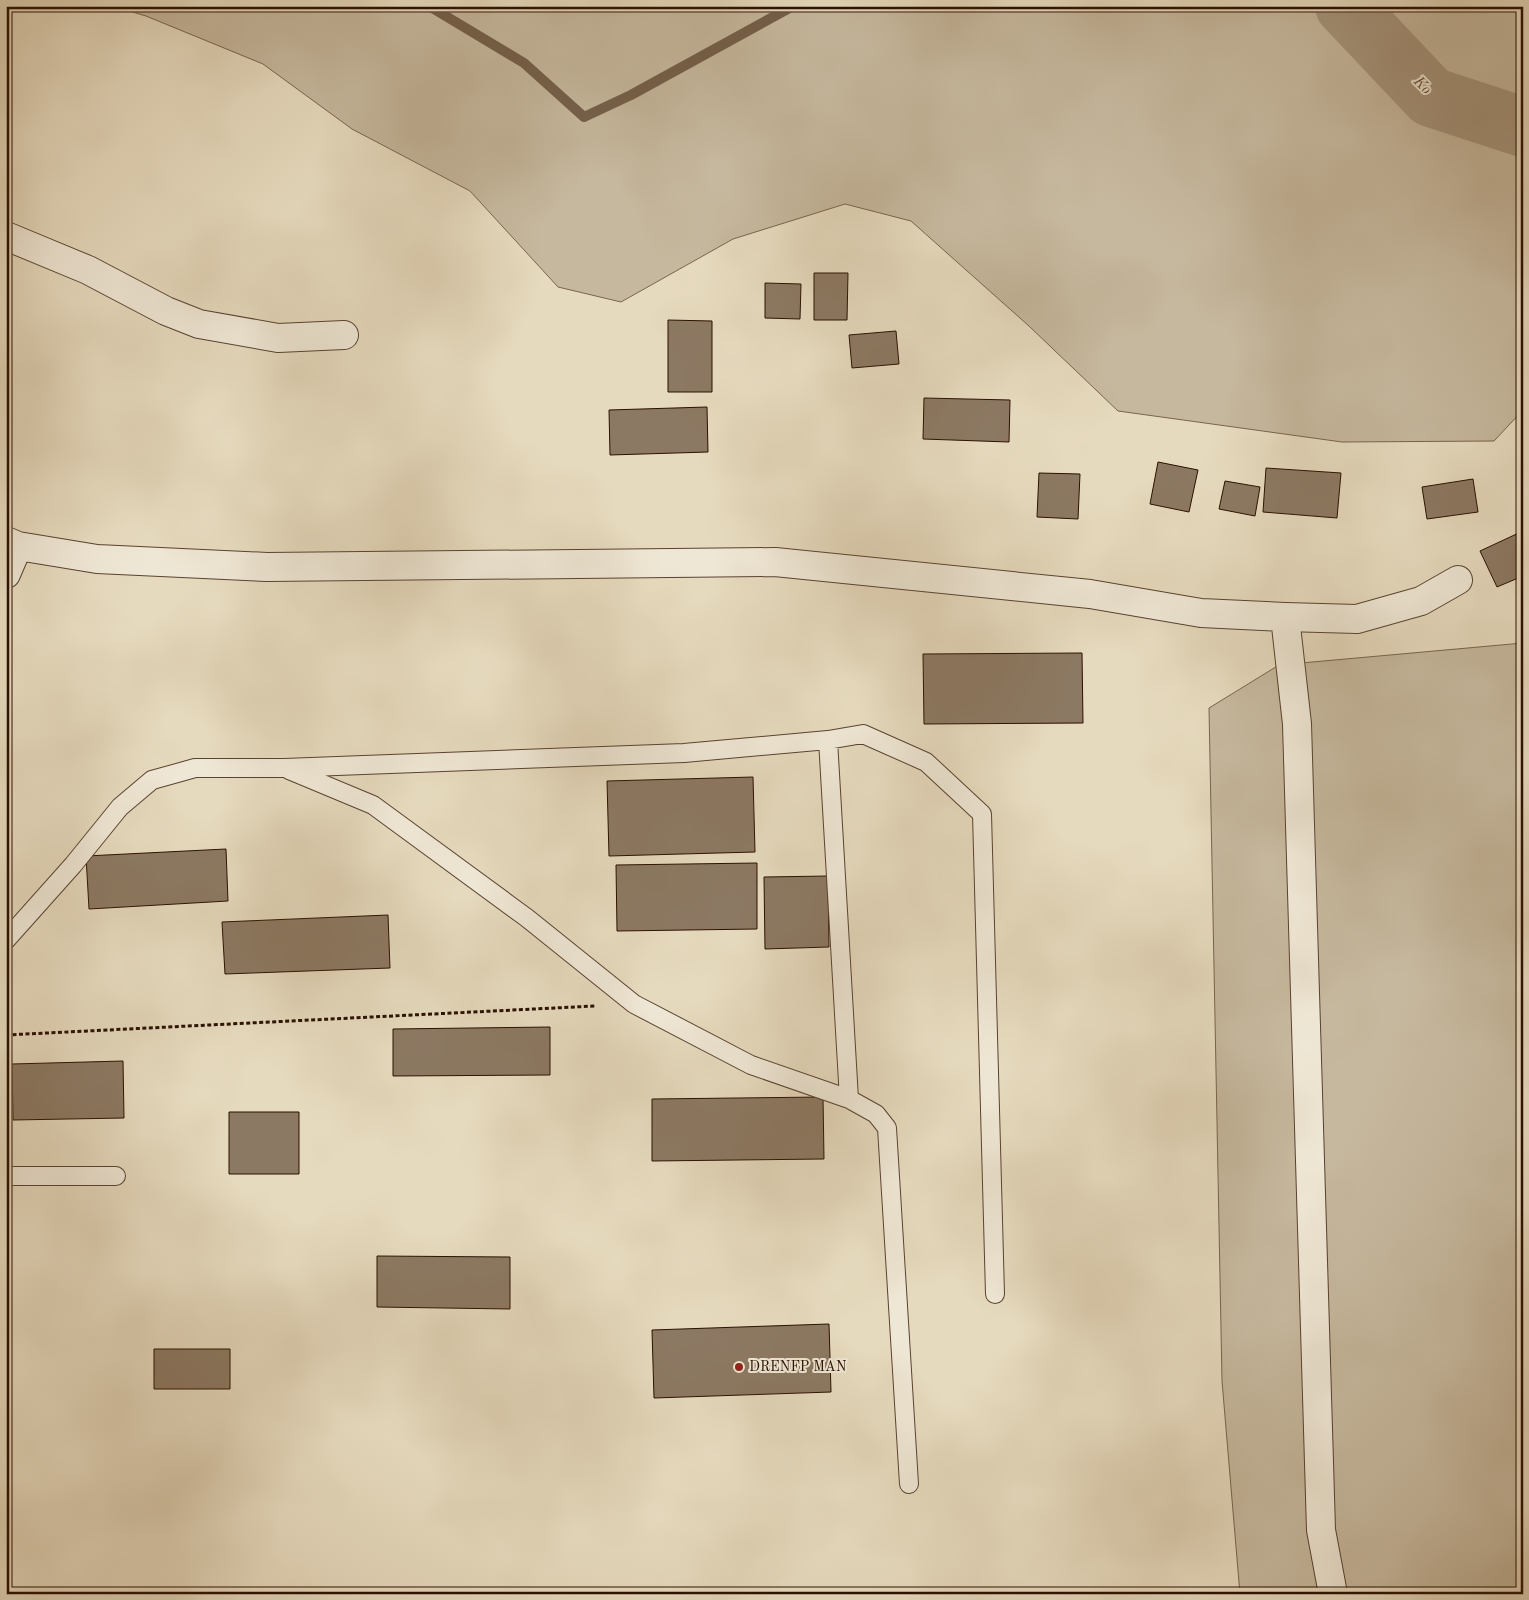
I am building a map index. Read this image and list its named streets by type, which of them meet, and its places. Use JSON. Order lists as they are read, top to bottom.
{
  "water": ["Ko"],
  "places": ["DRENFP MAN"]
}
